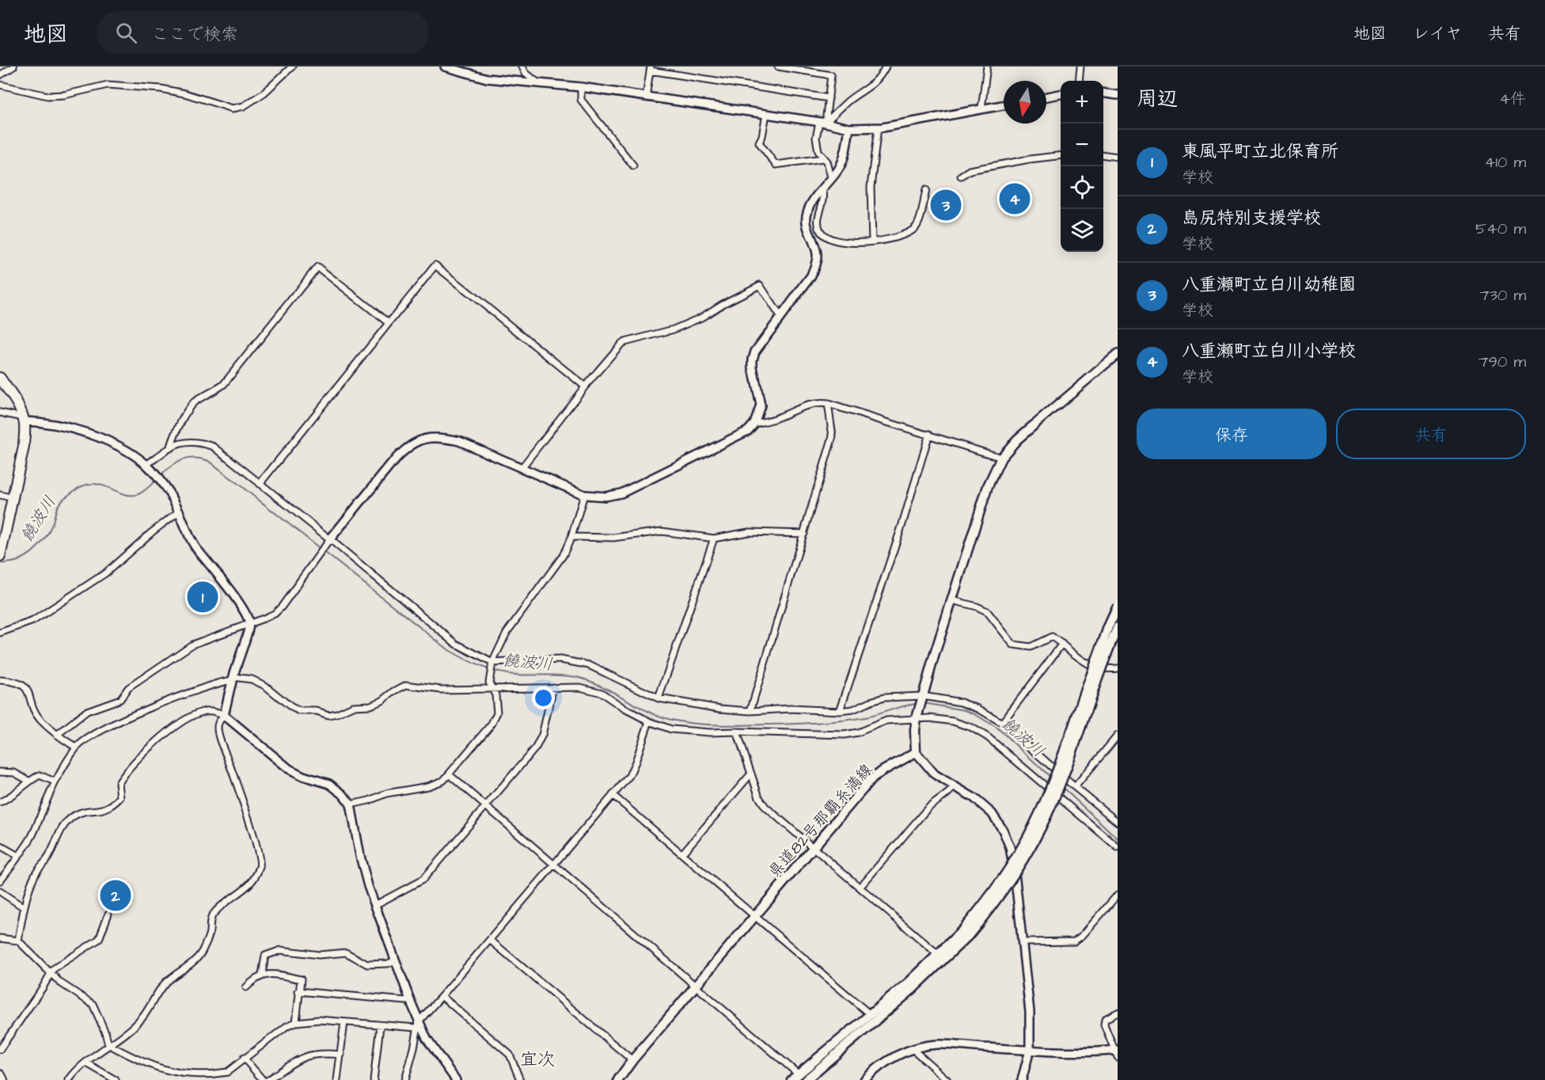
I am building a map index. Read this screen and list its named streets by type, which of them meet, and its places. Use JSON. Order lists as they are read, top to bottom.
{
  "streets": {
    "main road": ["県道82号那覇糸満線"]
  },
  "districts": ["宜次"],
  "water": ["饒波川"],
  "north": "bottom",
  "page": {
    "header": "地図",
    "search": "ここで検索",
    "nav": ["地図", "レイヤ", "共有"],
    "heading": ["周辺", "4件"],
    "map_buttons": ["+", "−"],
    "list": [
      {
        "mark": "1",
        "name": "東風平町立北保育所",
        "note": "学校",
        "value": "410 m"
      },
      {
        "mark": "2",
        "name": "島尻特別支援学校",
        "note": "学校",
        "value": "540 m"
      },
      {
        "mark": "3",
        "name": "八重瀬町立白川幼稚園",
        "note": "学校",
        "value": "730 m"
      },
      {
        "mark": "4",
        "name": "八重瀬町立白川小学校",
        "note": "学校",
        "value": "790 m"
      }
    ],
    "pins": [
      "4",
      "3",
      "1",
      "2"
    ],
    "buttons": ["保存", "共有"]
  }
}
